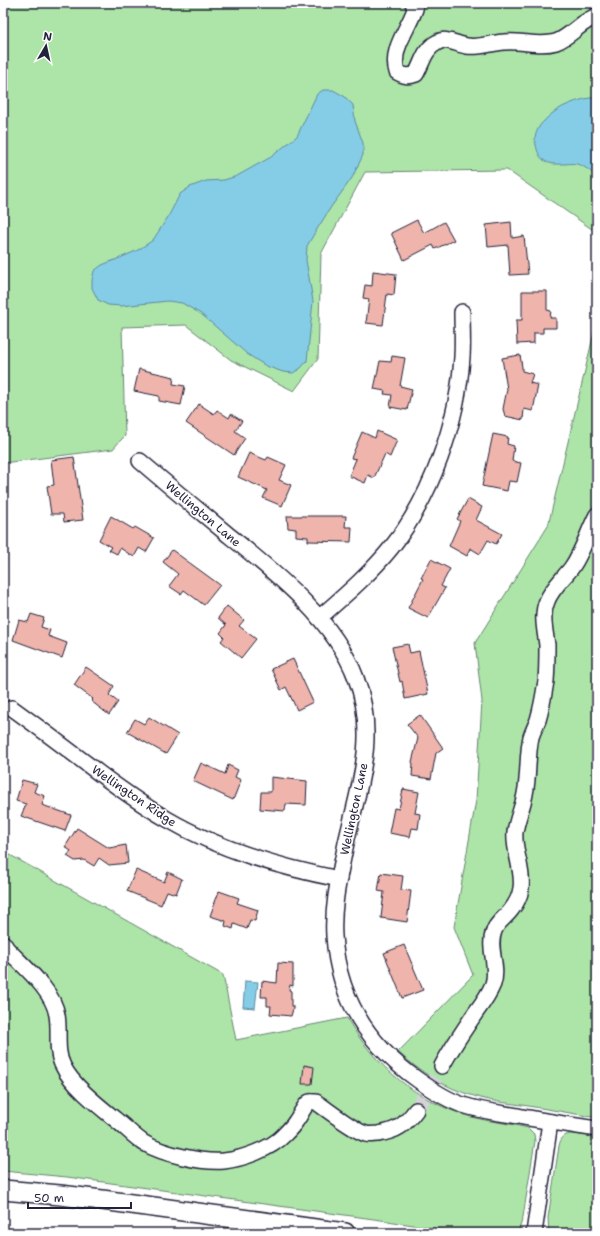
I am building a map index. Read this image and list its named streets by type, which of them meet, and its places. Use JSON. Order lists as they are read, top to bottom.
{
  "streets": {
    "street": ["Wellington Lane", "Wellington Ridge"]
  },
  "crossings": [
    ["Wellington Lane", "Wellington Ridge"]
  ],
  "scale_bar": "50 m",
  "north": "top"
}
